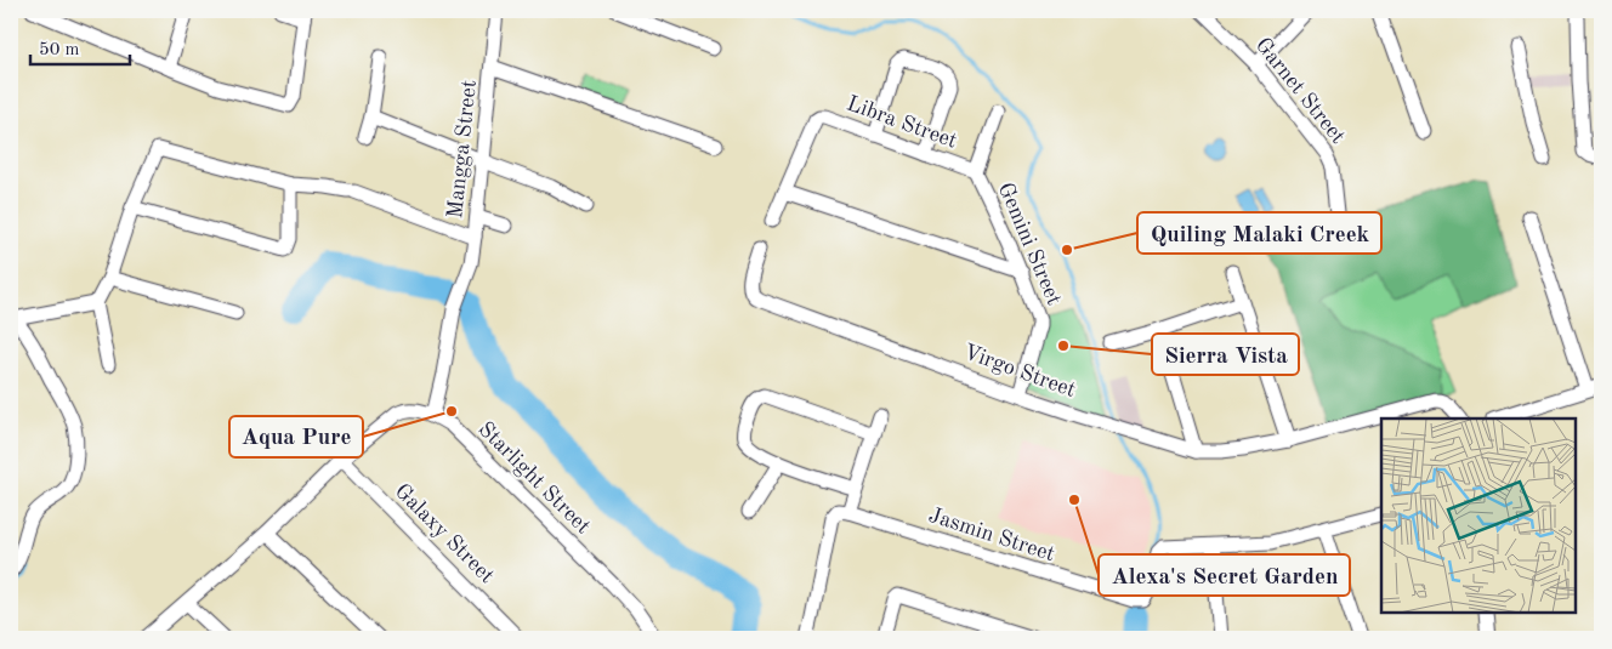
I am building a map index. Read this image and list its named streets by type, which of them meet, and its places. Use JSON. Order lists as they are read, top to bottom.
{
  "streets": {
    "street": [
      "Garnet Street",
      "Libra Street",
      "Mangga Street",
      "Gemini Street",
      "Virgo Street",
      "Starlight Street",
      "Galaxy Street",
      "Jasmin Street"
    ]
  },
  "crossings": [
    ["Libra Street", "Gemini Street"],
    ["Mangga Street", "Starlight Street"],
    ["Gemini Street", "Virgo Street"],
    ["Starlight Street", "Galaxy Street"]
  ],
  "places": [
    "Quiling Malaki Creek",
    "Sierra Vista",
    "Aqua Pure",
    "Alexa's Secret Garden"
  ],
  "scale_bar": "50 m"
}
